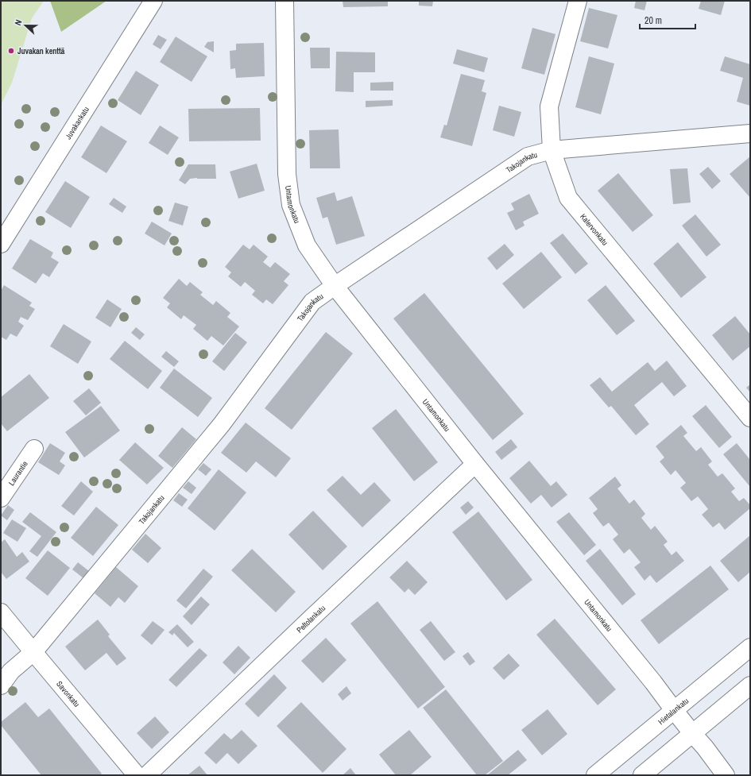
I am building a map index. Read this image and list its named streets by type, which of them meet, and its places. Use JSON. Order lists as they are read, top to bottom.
{
  "streets": {
    "street": [
      "Juvakankatu",
      "Takojankatu",
      "Untamonkatu",
      "Kalervonkatu",
      "Laurantie",
      "Peltolankatu",
      "Savonkatu",
      "Hietalankatu"
    ]
  },
  "crossings": [
    ["Takojankatu", "Untamonkatu"],
    ["Takojankatu", "Kalervonkatu"],
    ["Takojankatu", "Savonkatu"],
    ["Untamonkatu", "Peltolankatu"],
    ["Untamonkatu", "Hietalankatu"]
  ],
  "places": ["Juvakan kenttä"],
  "scale_bar": "20 m",
  "north": "left"
}
